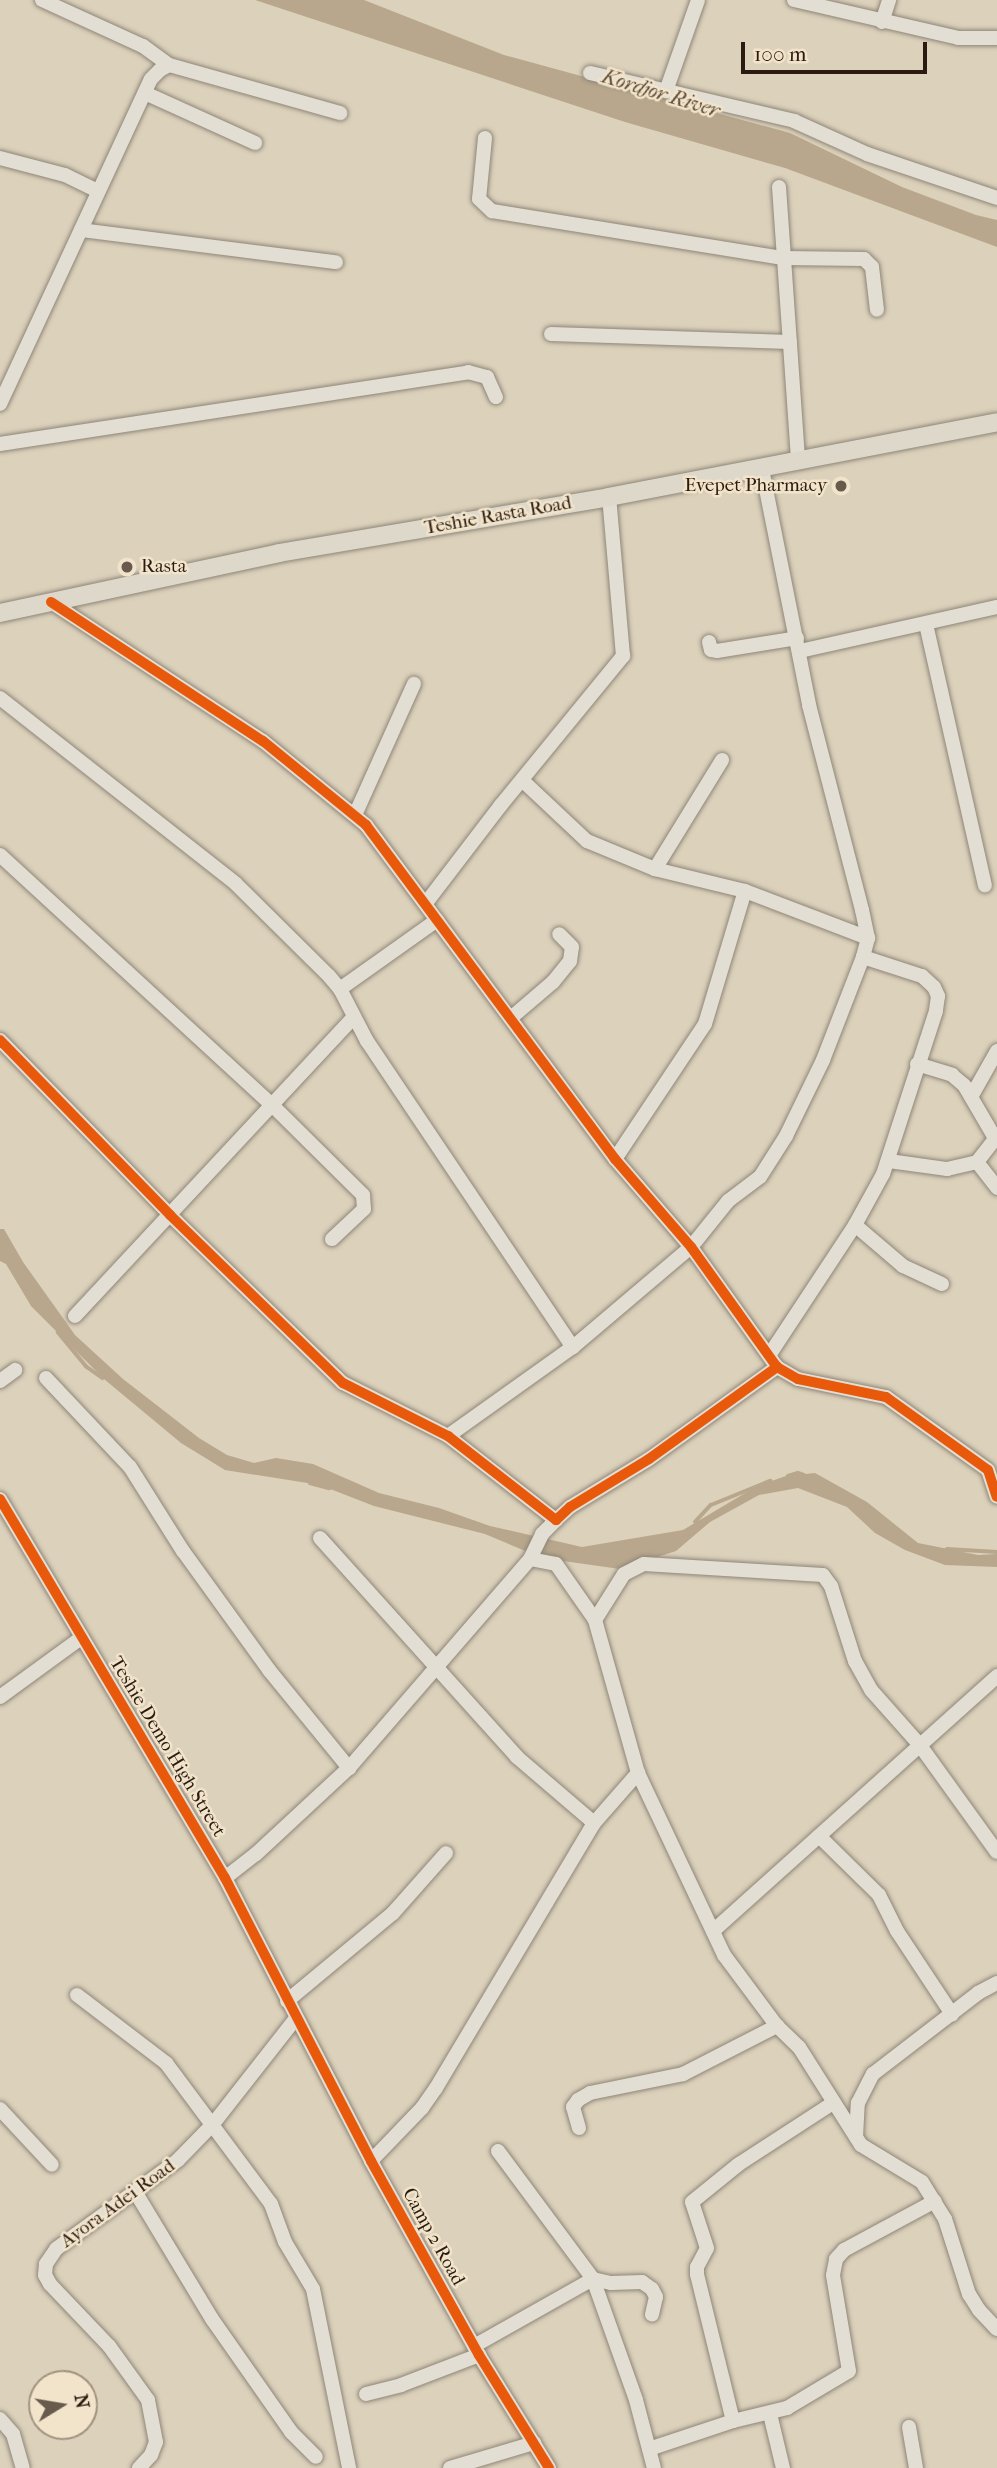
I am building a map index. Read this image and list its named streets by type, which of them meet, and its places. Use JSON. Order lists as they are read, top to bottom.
{
  "streets": {
    "main road": ["Teshie Rasta Road"],
    "street": ["Teshie Demo High Street", "Ayora Adei Road", "Camp 2 Road"]
  },
  "crossings": [
    ["Teshie Demo High Street", "Ayora Adei Road"],
    ["Teshie Demo High Street", "Camp 2 Road"],
    ["Ayora Adei Road", "Camp 2 Road"]
  ],
  "water": ["Kordjor River"],
  "places": ["Evepet Pharmacy", "Rasta"],
  "scale_bar": "100 m",
  "north": "right"
}
